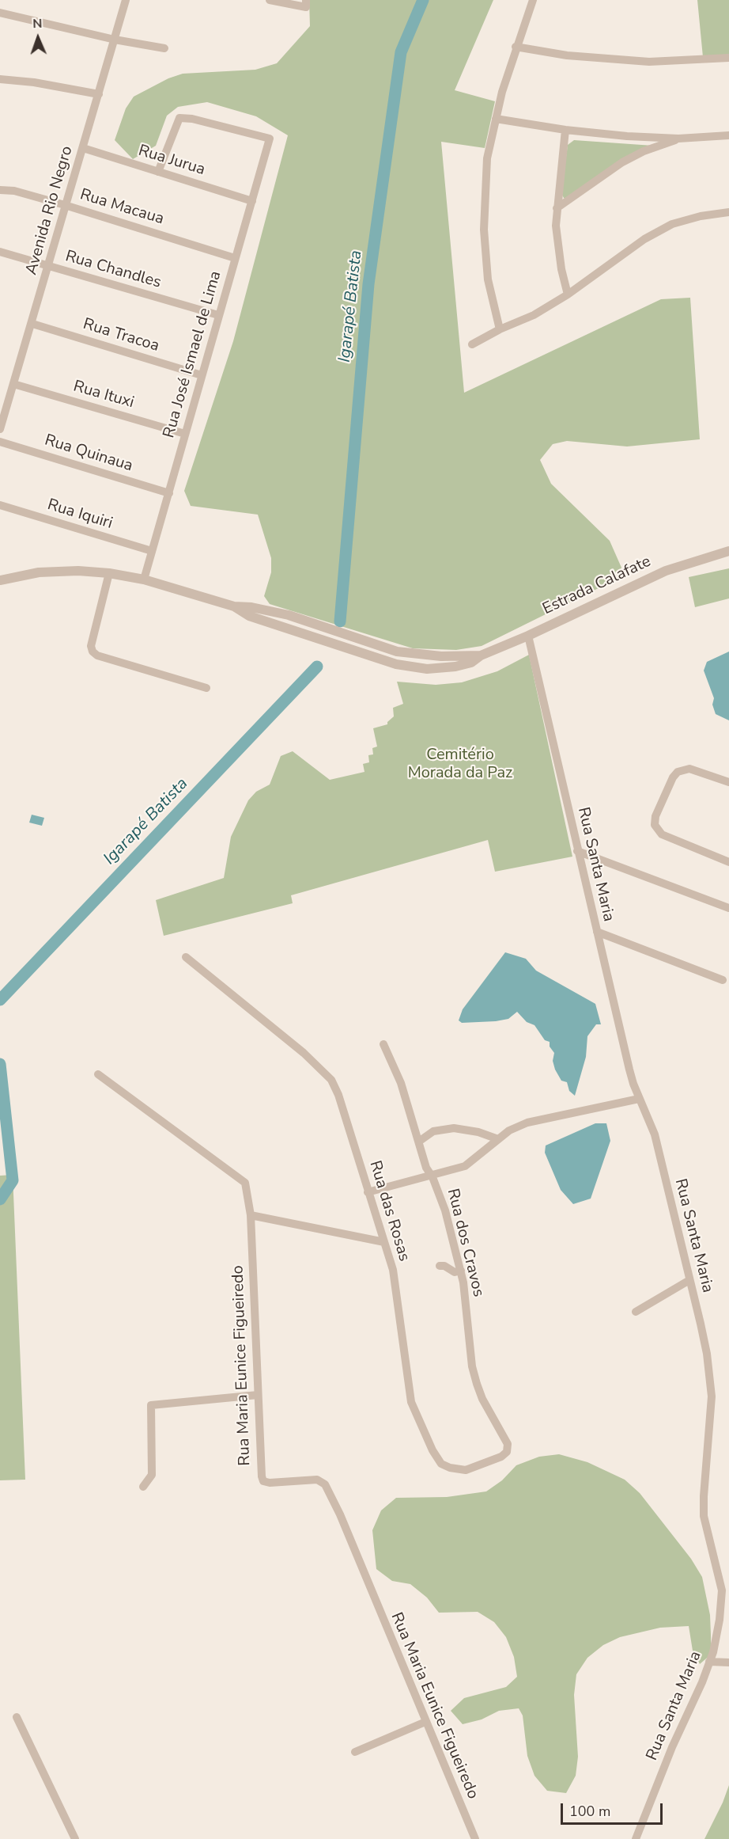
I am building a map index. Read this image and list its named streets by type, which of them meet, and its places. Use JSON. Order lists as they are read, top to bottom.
{
  "streets": {
    "street": [
      "Rua Jurua",
      "Rua Macaua",
      "Avenida Rio Negro",
      "Rua Chandles",
      "Rua Tracoa",
      "Rua José Ismael de Lima",
      "Rua Ituxi",
      "Rua Quinaua",
      "Rua Iquiri",
      "Estrada Calafate",
      "Rua Santa Maria",
      "Rua das Rosas",
      "Rua dos Cravos",
      "Rua Maria Eunice Figueiredo"
    ]
  },
  "crossings": [
    ["Rua Jurua", "Avenida Rio Negro"],
    ["Rua Jurua", "Rua José Ismael de Lima"],
    ["Rua Macaua", "Avenida Rio Negro"],
    ["Rua Macaua", "Rua José Ismael de Lima"],
    ["Avenida Rio Negro", "Rua Chandles"],
    ["Avenida Rio Negro", "Rua Tracoa"],
    ["Avenida Rio Negro", "Rua Ituxi"],
    ["Rua Chandles", "Rua José Ismael de Lima"],
    ["Rua Tracoa", "Rua José Ismael de Lima"],
    ["Rua José Ismael de Lima", "Rua Ituxi"],
    ["Rua José Ismael de Lima", "Rua Quinaua"],
    ["Rua José Ismael de Lima", "Rua Iquiri"],
    ["Rua José Ismael de Lima", "Estrada Calafate"],
    ["Estrada Calafate", "Rua Santa Maria"],
    ["Rua das Rosas", "Rua dos Cravos"]
  ],
  "water": ["Igarapé Batista"],
  "parks": ["Cemitério Morada da Paz"],
  "scale_bar": "100 m",
  "north": "top"
}
